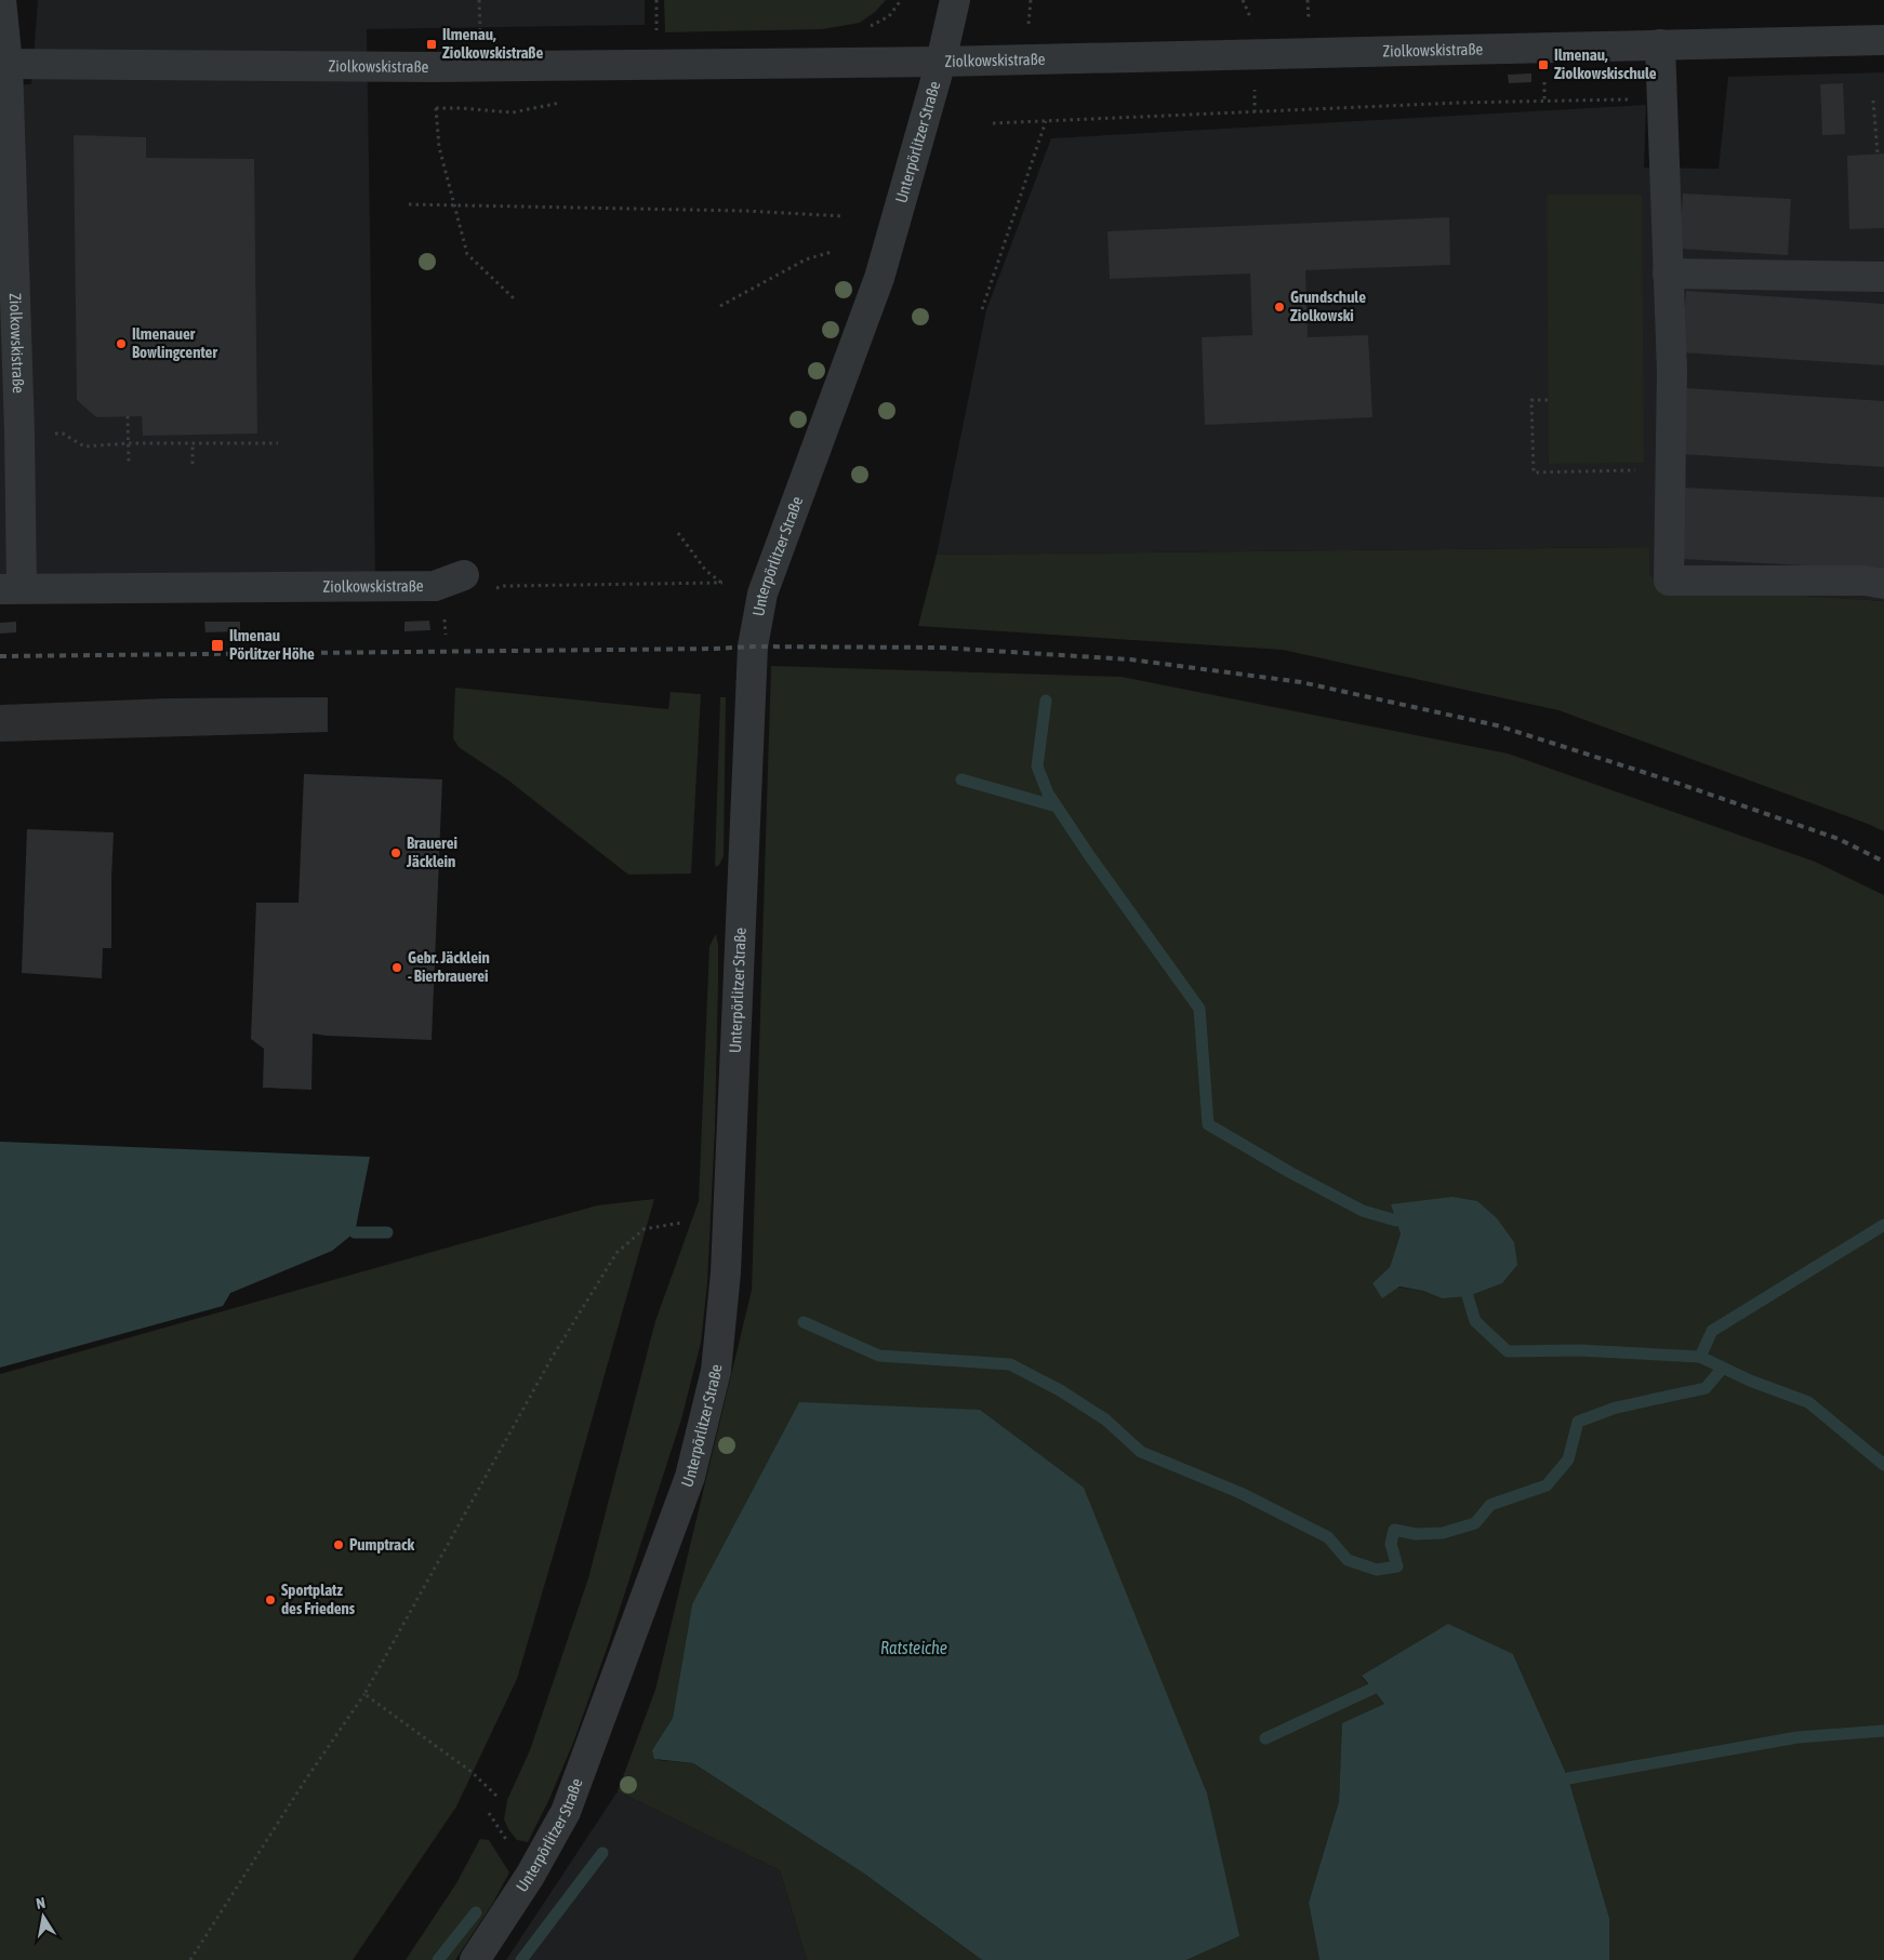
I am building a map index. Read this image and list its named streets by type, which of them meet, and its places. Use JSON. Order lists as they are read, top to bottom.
{
  "streets": {
    "street": ["Ziolkowskistraße", "Unterpörlitzer Straße"]
  },
  "crossings": [
    ["Ziolkowskistraße", "Unterpörlitzer Straße"]
  ],
  "water": ["Ratsteiche"],
  "places": {
    "transit": ["Ilmenau, Ziolkowskistraße", "Ilmenau, Ziolkowskischule", "Ilmenau Pörlitzer Höhe"],
    "other": [
      "Grundschule Ziolkowski",
      "Ilmenauer Bowlingcenter",
      "Brauerei Jäcklein",
      "Gebr. Jäcklein - Bierbrauerei",
      "Pumptrack",
      "Sportplatz des Friedens"
    ]
  },
  "north": "top"
}
